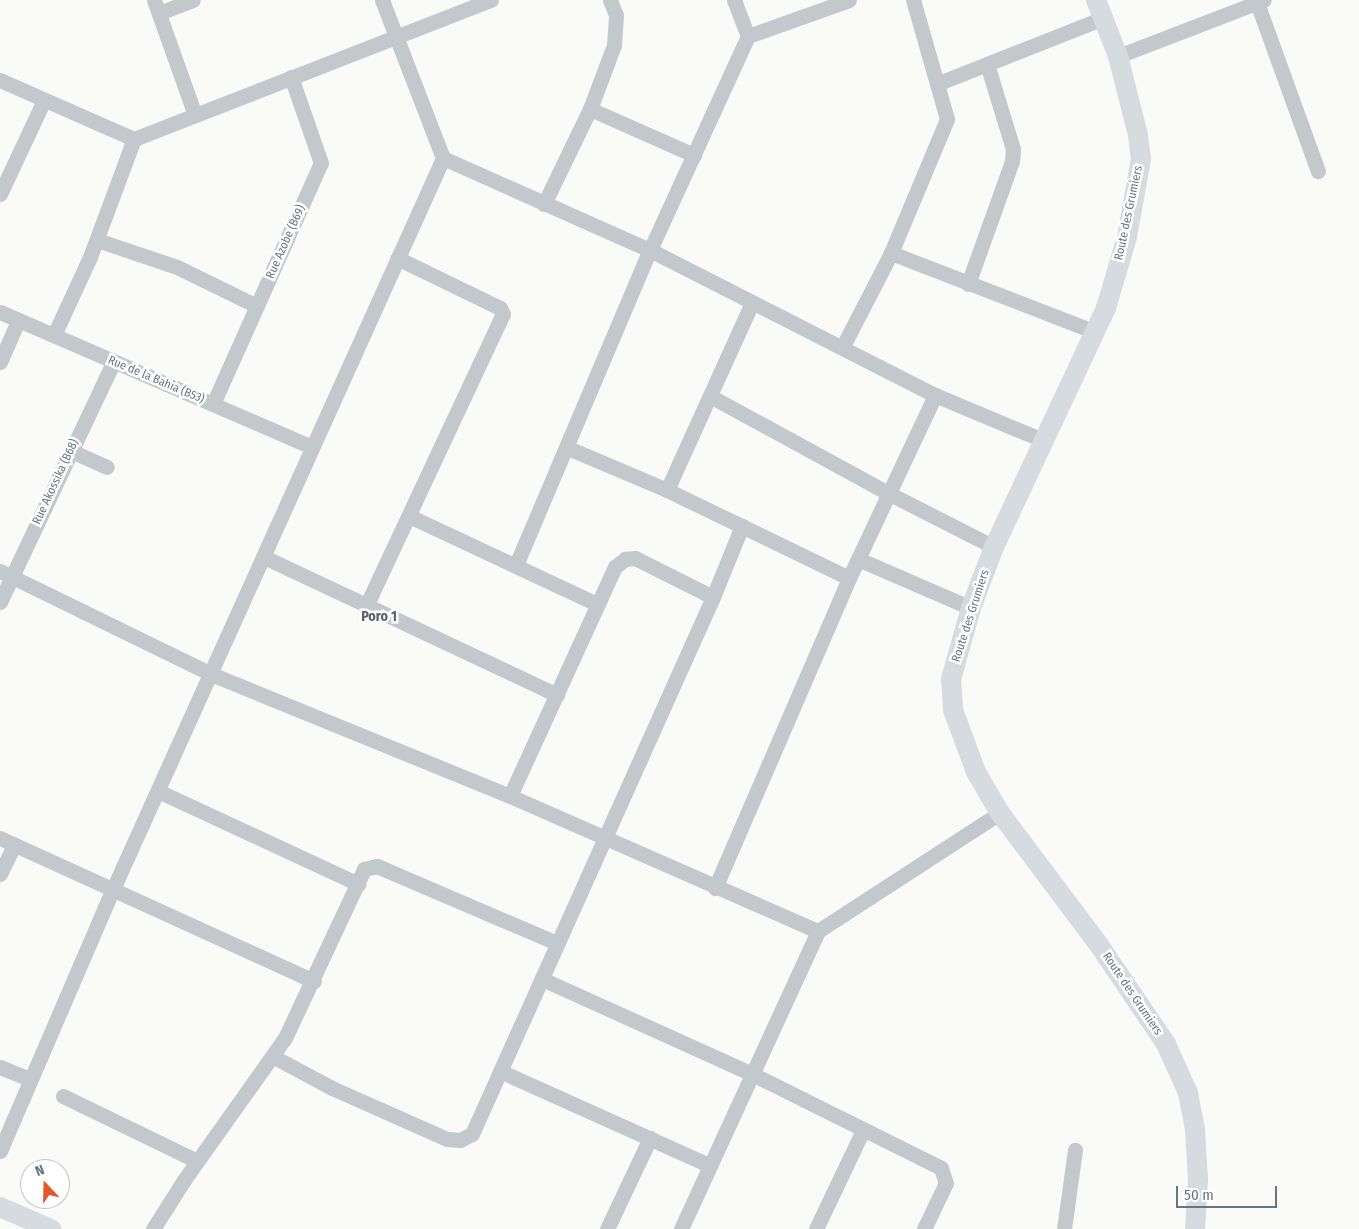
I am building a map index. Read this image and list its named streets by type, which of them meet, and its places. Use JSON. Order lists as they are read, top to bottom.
{
  "streets": {
    "main road": ["Route des Grumiers"],
    "street": ["Rue Azobe (B69)", "Rue de la Bahia (B53)", "Rue Akossika (B68)"]
  },
  "crossings": [
    ["Rue Azobe (B69)", "Rue de la Bahia (B53)"],
    ["Rue de la Bahia (B53)", "Rue Akossika (B68)"]
  ],
  "districts": ["Poro 1"],
  "scale_bar": "50 m",
  "north": "top"
}
